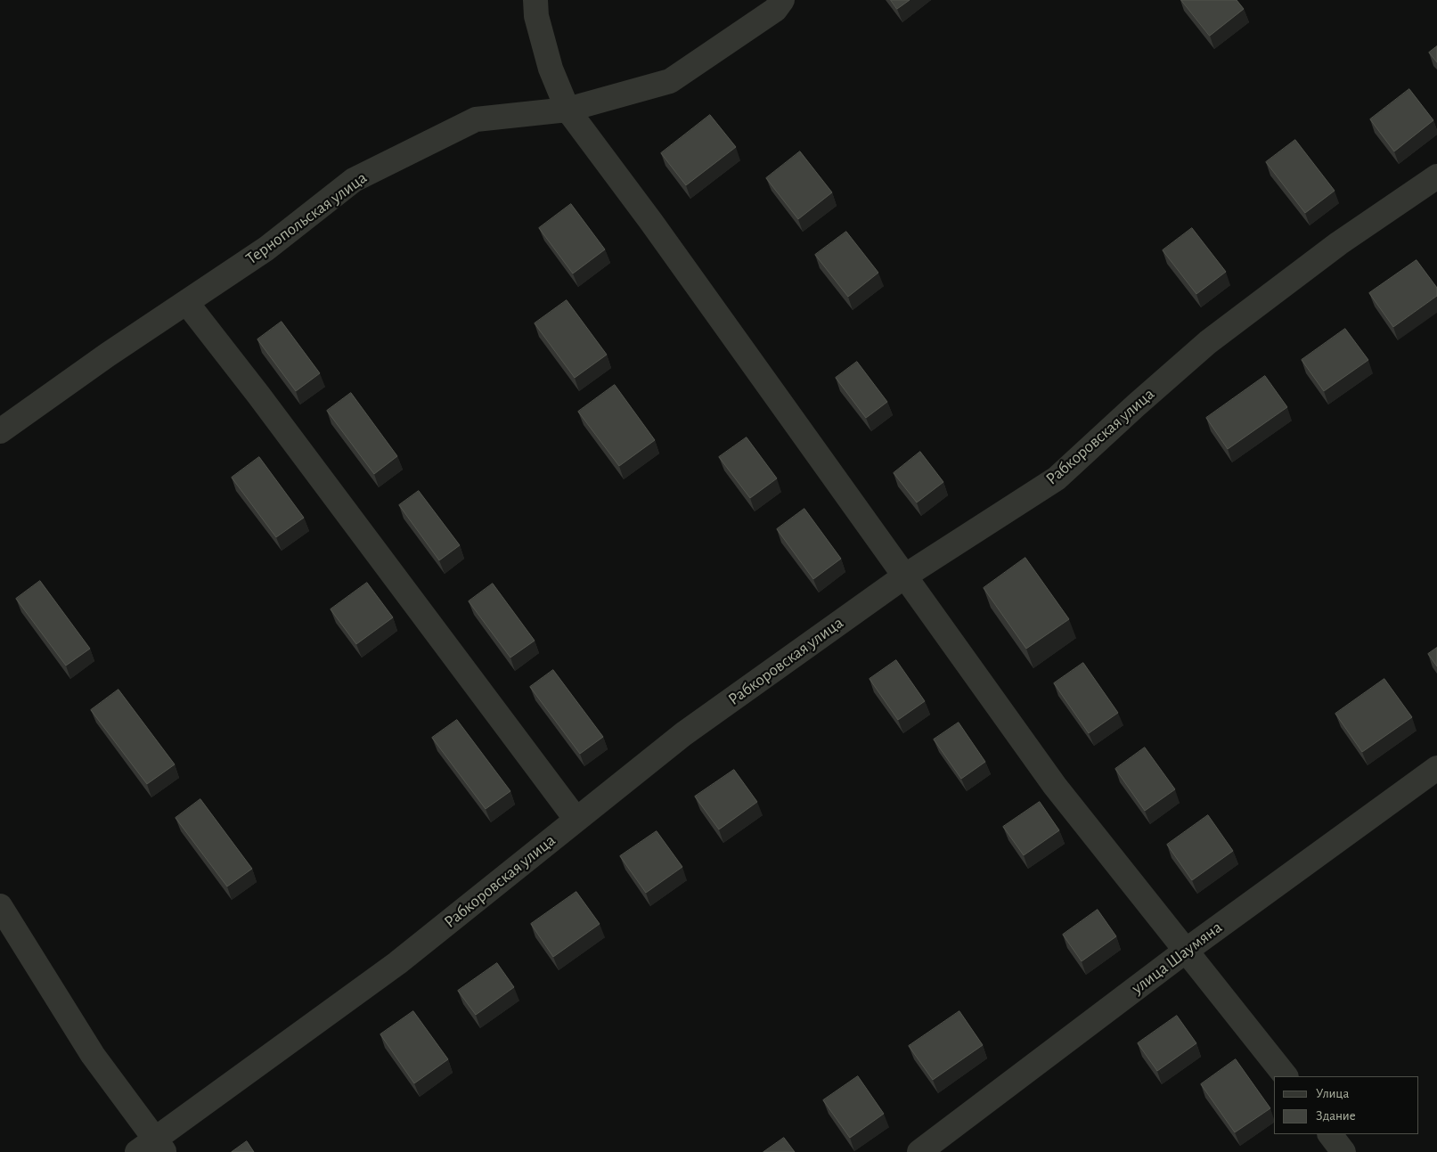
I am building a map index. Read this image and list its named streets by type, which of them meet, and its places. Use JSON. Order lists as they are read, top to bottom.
{
  "streets": {
    "street": ["Тернопольская улица", "Рабкоровская улица", "улица Шаумяна"]
  },
  "legend": ["Улица", "Здание"]
}
